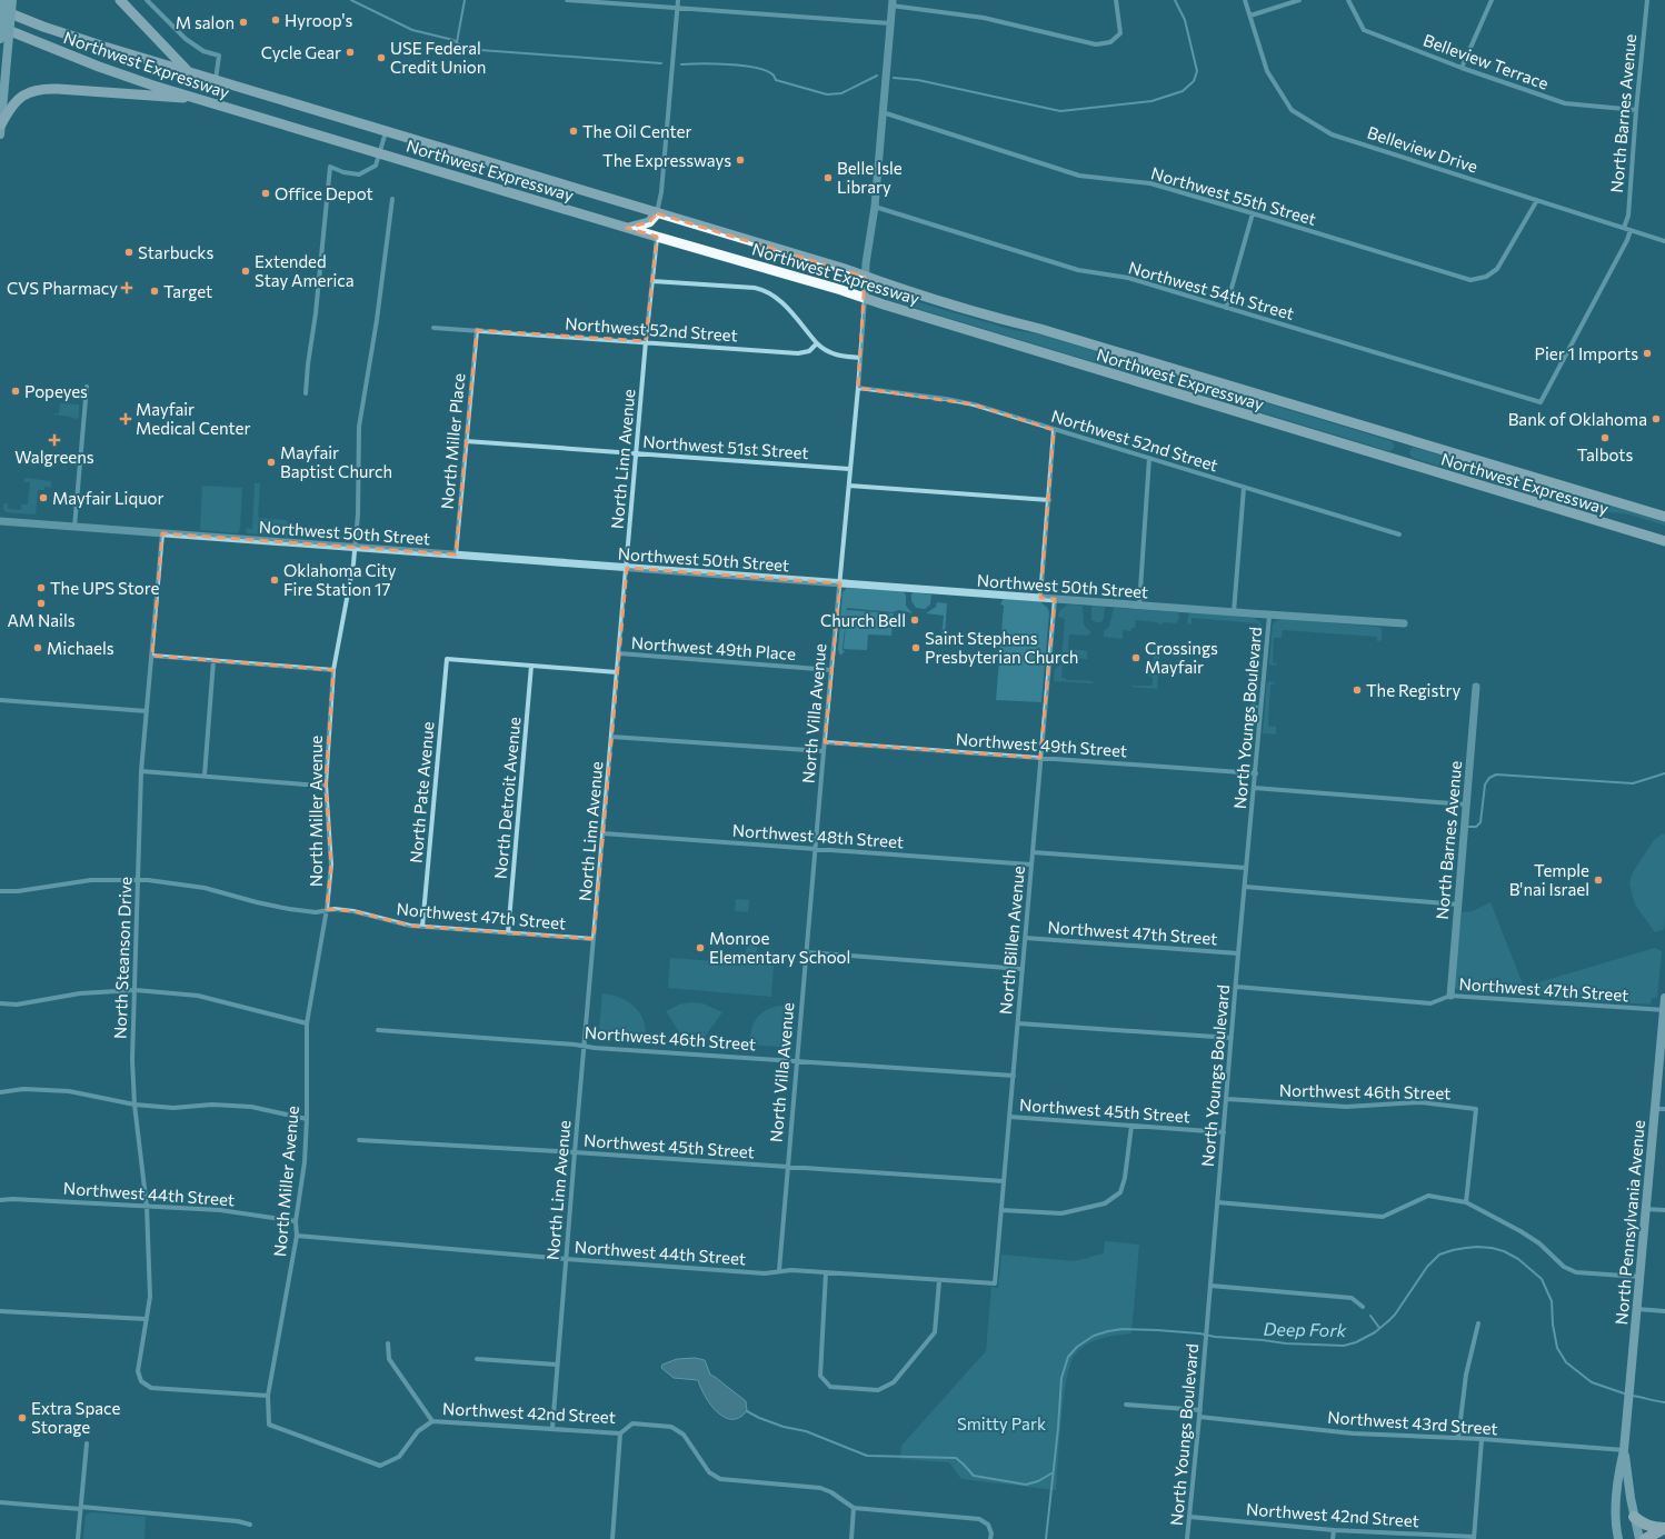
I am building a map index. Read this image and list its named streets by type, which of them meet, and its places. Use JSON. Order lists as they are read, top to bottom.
{
  "streets": {
    "highway": ["Northwest Expressway"],
    "main road": ["North Pennsylvania Avenue"],
    "street": [
      "Belleview Terrace",
      "North Barnes Avenue",
      "Belleview Drive",
      "Northwest 55th Street",
      "Northwest 54th Street",
      "Northwest 52nd Street",
      "North Miller Place",
      "Northwest 51st Street",
      "North Linn Avenue",
      "Northwest 50th Street",
      "Northwest 49th Place",
      "North Villa Avenue",
      "North Youngs Boulevard",
      "Northwest 49th Street",
      "North Pate Avenue",
      "North Detroit Avenue",
      "North Miller Avenue",
      "Northwest 48th Street",
      "Northwest 47th Street",
      "North Billen Avenue",
      "North Steanson Drive",
      "Northwest 46th Street",
      "Northwest 45th Street",
      "Northwest 44th Street",
      "Northwest 42nd Street",
      "Northwest 43rd Street"
    ]
  },
  "crossings": [
    ["Belleview Terrace", "North Barnes Avenue"],
    ["Northwest Expressway", "North Linn Avenue"],
    ["Northwest Expressway", "North Villa Avenue"],
    ["North Barnes Avenue", "Belleview Drive"],
    ["North Barnes Avenue", "Northwest 47th Street"],
    ["Belleview Drive", "Northwest 55th Street"],
    ["Belleview Drive", "Northwest 54th Street"],
    ["Northwest 55th Street", "North Villa Avenue"],
    ["Northwest 54th Street", "North Villa Avenue"],
    ["Northwest 52nd Street", "North Miller Place"],
    ["Northwest 52nd Street", "North Linn Avenue"],
    ["Northwest 52nd Street", "North Villa Avenue"],
    ["Northwest 52nd Street", "North Youngs Boulevard"],
    ["North Miller Place", "Northwest 51st Street"],
    ["North Miller Place", "Northwest 50th Street"],
    ["Northwest 51st Street", "North Linn Avenue"],
    ["Northwest 51st Street", "North Villa Avenue"],
    ["North Linn Avenue", "Northwest 50th Street"],
    ["North Linn Avenue", "Northwest 49th Place"],
    ["North Linn Avenue", "Northwest 48th Street"],
    ["North Linn Avenue", "Northwest 47th Street"],
    ["North Linn Avenue", "Northwest 46th Street"],
    ["North Linn Avenue", "Northwest 45th Street"],
    ["North Linn Avenue", "Northwest 44th Street"],
    ["North Linn Avenue", "Northwest 42nd Street"],
    ["Northwest 50th Street", "North Villa Avenue"],
    ["Northwest 50th Street", "North Youngs Boulevard"],
    ["Northwest 50th Street", "North Miller Avenue"],
    ["Northwest 50th Street", "North Billen Avenue"],
    ["Northwest 50th Street", "North Steanson Drive"],
    ["Northwest 49th Place", "North Villa Avenue"],
    ["North Villa Avenue", "Northwest 49th Street"],
    ["North Villa Avenue", "Northwest 48th Street"],
    ["North Villa Avenue", "Northwest 46th Street"],
    ["North Villa Avenue", "Northwest 45th Street"],
    ["North Villa Avenue", "Northwest 44th Street"],
    ["North Youngs Boulevard", "Northwest 49th Street"],
    ["North Youngs Boulevard", "Northwest 47th Street"],
    ["North Youngs Boulevard", "Northwest 46th Street"],
    ["North Youngs Boulevard", "Northwest 45th Street"],
    ["North Youngs Boulevard", "Northwest 42nd Street"],
    ["North Youngs Boulevard", "Northwest 43rd Street"],
    ["Northwest 49th Street", "North Billen Avenue"],
    ["North Pate Avenue", "North Detroit Avenue"],
    ["North Pate Avenue", "Northwest 47th Street"],
    ["North Detroit Avenue", "Northwest 47th Street"],
    ["North Miller Avenue", "Northwest 47th Street"],
    ["North Miller Avenue", "North Steanson Drive"],
    ["North Miller Avenue", "Northwest 44th Street"],
    ["North Miller Avenue", "Northwest 42nd Street"],
    ["Northwest 48th Street", "North Billen Avenue"],
    ["Northwest 47th Street", "North Billen Avenue"],
    ["Northwest 47th Street", "North Steanson Drive"],
    ["Northwest 47th Street", "North Pennsylvania Avenue"],
    ["North Billen Avenue", "Northwest 46th Street"],
    ["North Billen Avenue", "Northwest 45th Street"],
    ["North Billen Avenue", "Northwest 44th Street"],
    ["North Steanson Drive", "Northwest 44th Street"],
    ["North Steanson Drive", "Northwest 42nd Street"],
    ["North Pennsylvania Avenue", "Northwest 43rd Street"]
  ],
  "water": ["Deep Fork"],
  "parks": ["Smitty Park"],
  "places": {
    "other": [
      "Hyroop's",
      "M salon",
      "Cycle Gear",
      "USE Federal Credit Union",
      "The Oil Center",
      "The Expressways",
      "Belle Isle Library",
      "Office Depot",
      "Starbucks",
      "Extended Stay America",
      "Target",
      "Pier 1 Imports",
      "Popeyes",
      "Bank of Oklahoma",
      "Talbots",
      "Mayfair Baptist Church",
      "Mayfair Liquor",
      "Oklahoma City Fire Station 17",
      "The UPS Store",
      "AM Nails",
      "Church Bell",
      "Michaels",
      "Saint Stephens Presbyterian Church",
      "Crossings Mayfair",
      "The Registry",
      "Temple B'nai Israel",
      "Monroe Elementary School",
      "Extra Space Storage"
    ],
    "health": ["CVS Pharmacy", "Mayfair Medical Center", "Walgreens"]
  }
}
